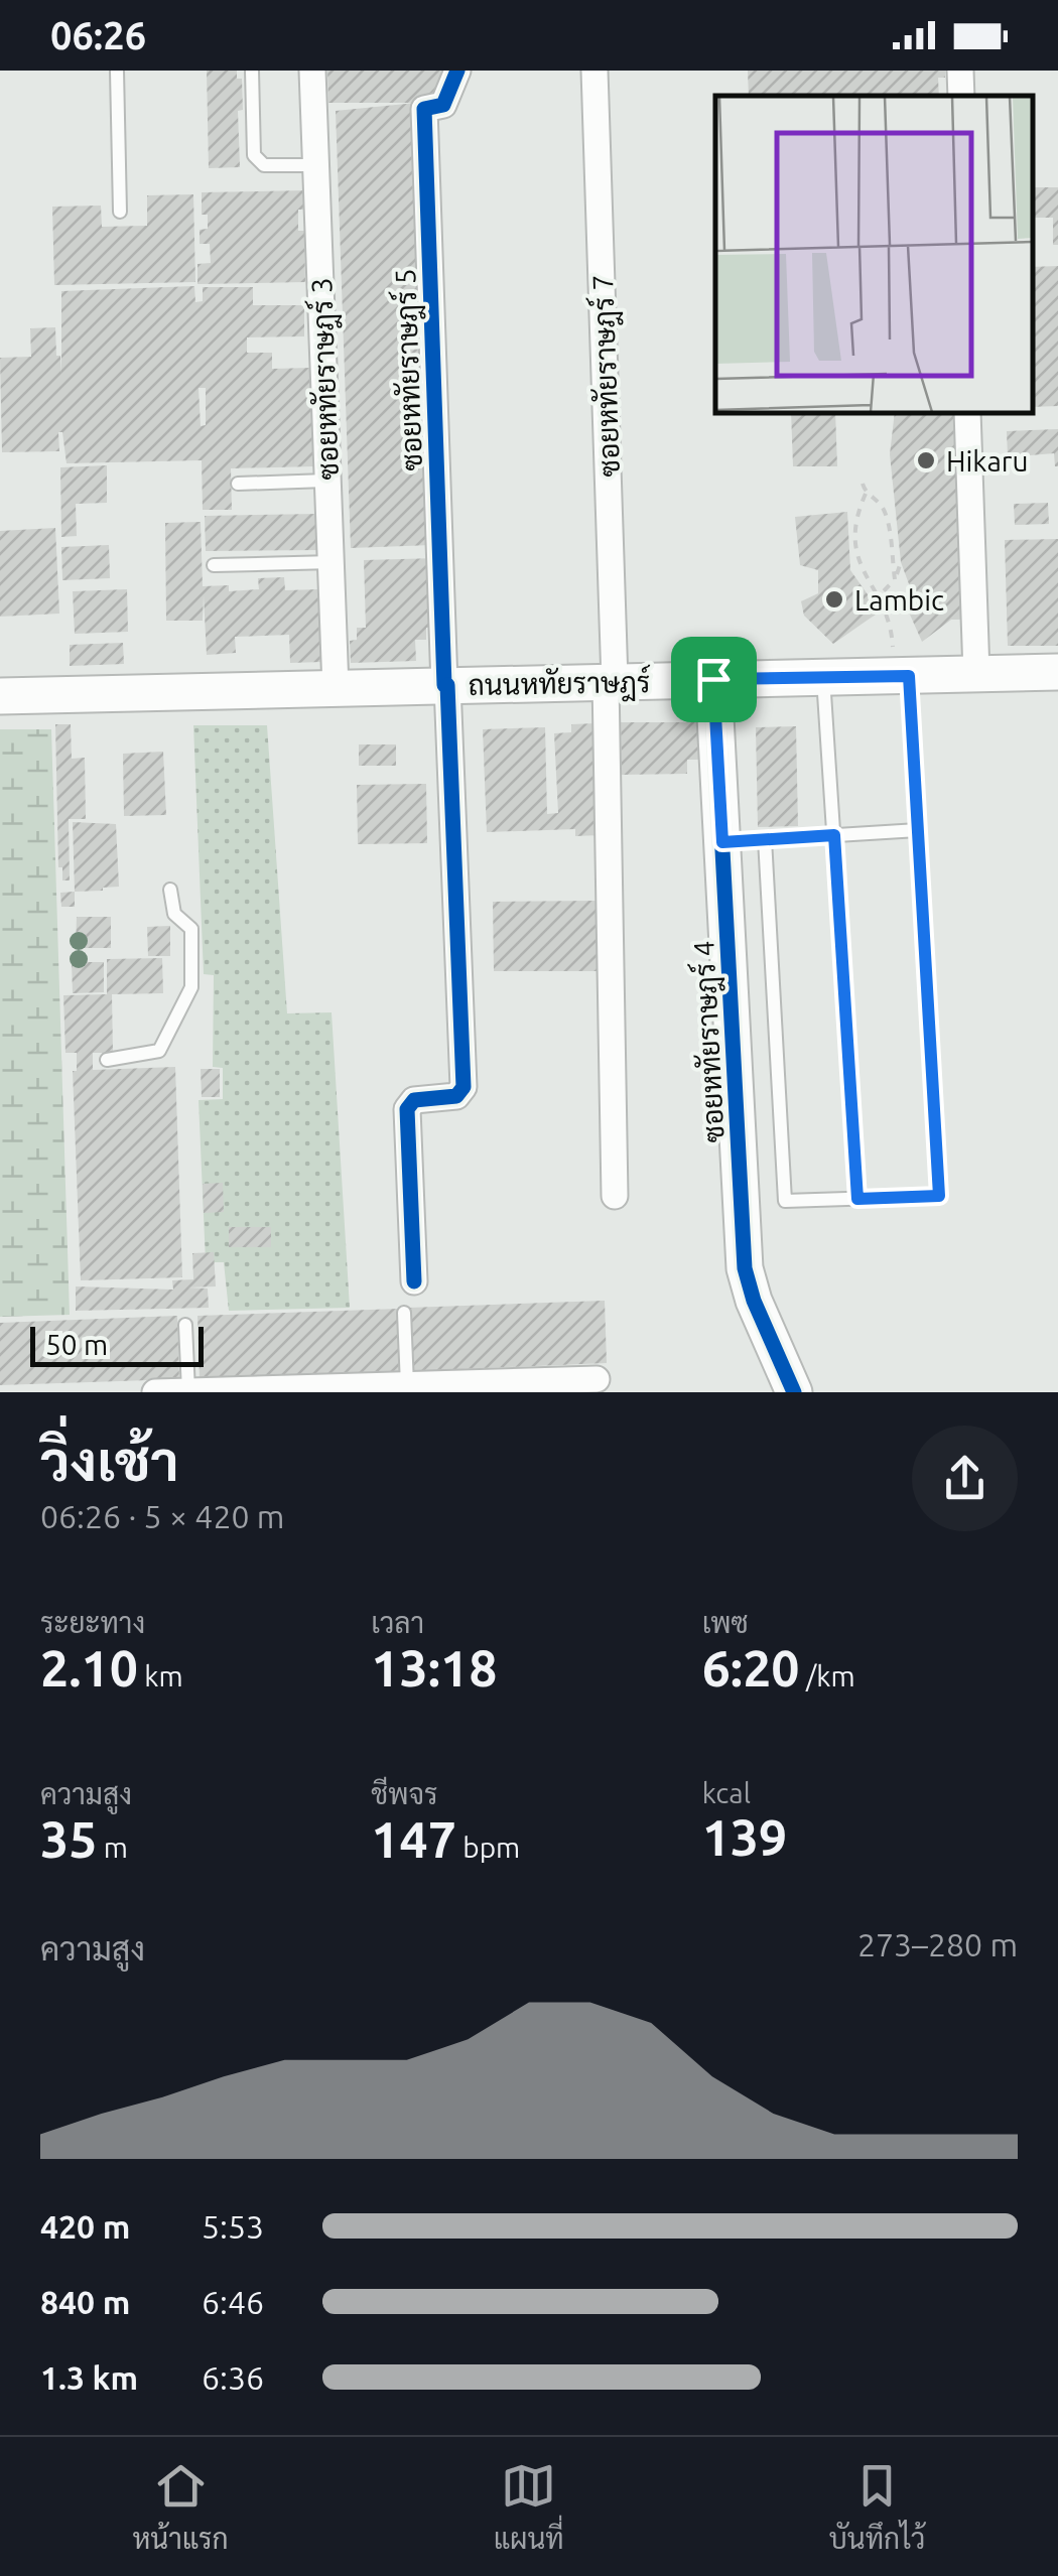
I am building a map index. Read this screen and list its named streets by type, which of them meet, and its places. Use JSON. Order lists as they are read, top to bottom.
{
  "streets": {
    "main road": ["ถนนหทัยราษฎร์", "ซอยหทัยราษฎร์ 4"],
    "street": ["ซอยหทัยราษฎร์ 5", "ซอยหทัยราษฎร์ 7", "ซอยหทัยราษฎร์ 3"]
  },
  "crossings": [
    ["ซอยหทัยราษฎร์ 5", "ถนนหทัยราษฎร์"],
    ["ซอยหทัยราษฎร์ 7", "ถนนหทัยราษฎร์"],
    ["ซอยหทัยราษฎร์ 3", "ถนนหทัยราษฎร์"],
    ["ถนนหทัยราษฎร์", "ซอยหทัยราษฎร์ 4"]
  ],
  "places": ["Hikaru", "Lambic"],
  "scale_bar": "50 m",
  "page": {
    "status": "06:26",
    "scale": "50 m",
    "heading": ["วิ่งเช้า", "06:26 · 5 × 420 m"],
    "stats": [
      ["ระยะทาง", "2.10 km"],
      ["เวลา", "13:18"],
      ["เพซ", "6:20 /km"],
      ["ความสูง", "35 m"],
      ["ชีพจร", "147 bpm"],
      ["kcal", "139"]
    ],
    "chart": ["ความสูง", "273–280 m"],
    "list": [
      {
        "name": "420 m",
        "note": "5:53"
      },
      {
        "name": "840 m",
        "note": "6:46"
      },
      {
        "name": "1.3 km",
        "note": "6:36"
      }
    ],
    "tabs": ["หน้าแรก", "แผนที่", "บันทึกไว้"]
  }
}
